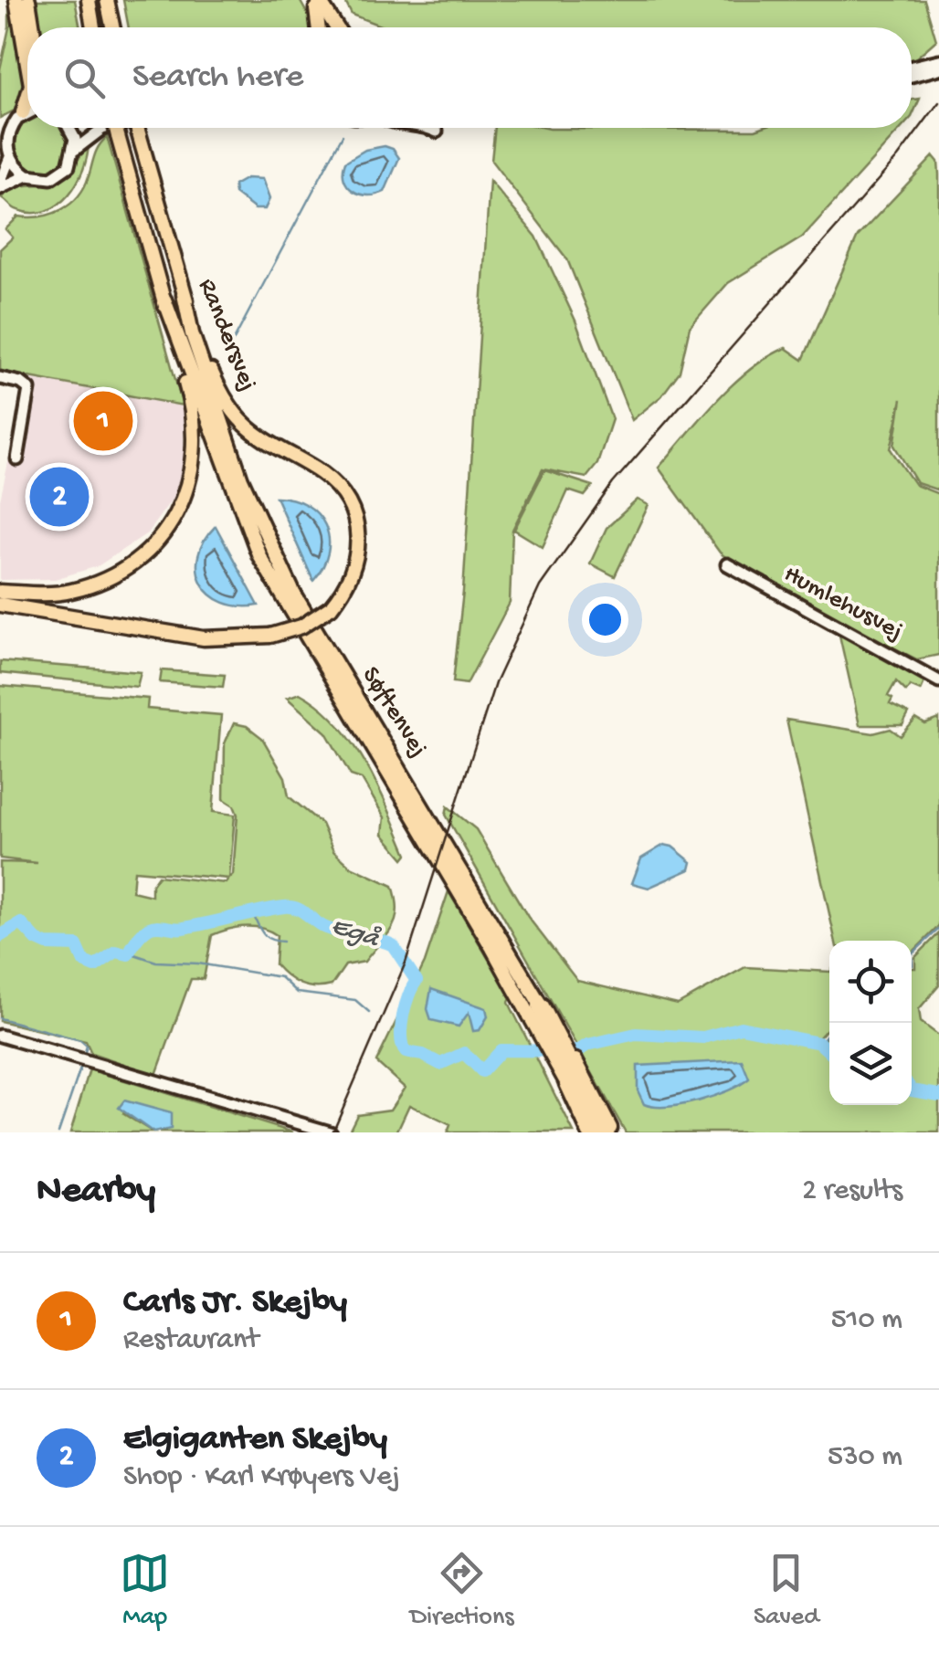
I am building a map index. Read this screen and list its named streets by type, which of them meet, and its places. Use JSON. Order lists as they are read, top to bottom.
{
  "streets": {
    "main road": ["Randersvej", "Søftenvej"],
    "street": ["Humlehusvej"]
  },
  "crossings": [
    ["Randersvej", "Søftenvej"]
  ],
  "water": ["Egå"],
  "page": {
    "search": "Search here",
    "pins": ["1", "2"],
    "heading": ["Nearby", "2 results"],
    "list": [
      {
        "mark": "1",
        "name": "Carls Jr. Skejby",
        "note": "Restaurant",
        "value": "510 m"
      },
      {
        "mark": "2",
        "name": "Elgiganten Skejby",
        "note": "Shop · Karl Krøyers Vej",
        "value": "530 m"
      }
    ],
    "nav": ["Map", "Directions", "Saved"]
  }
}
